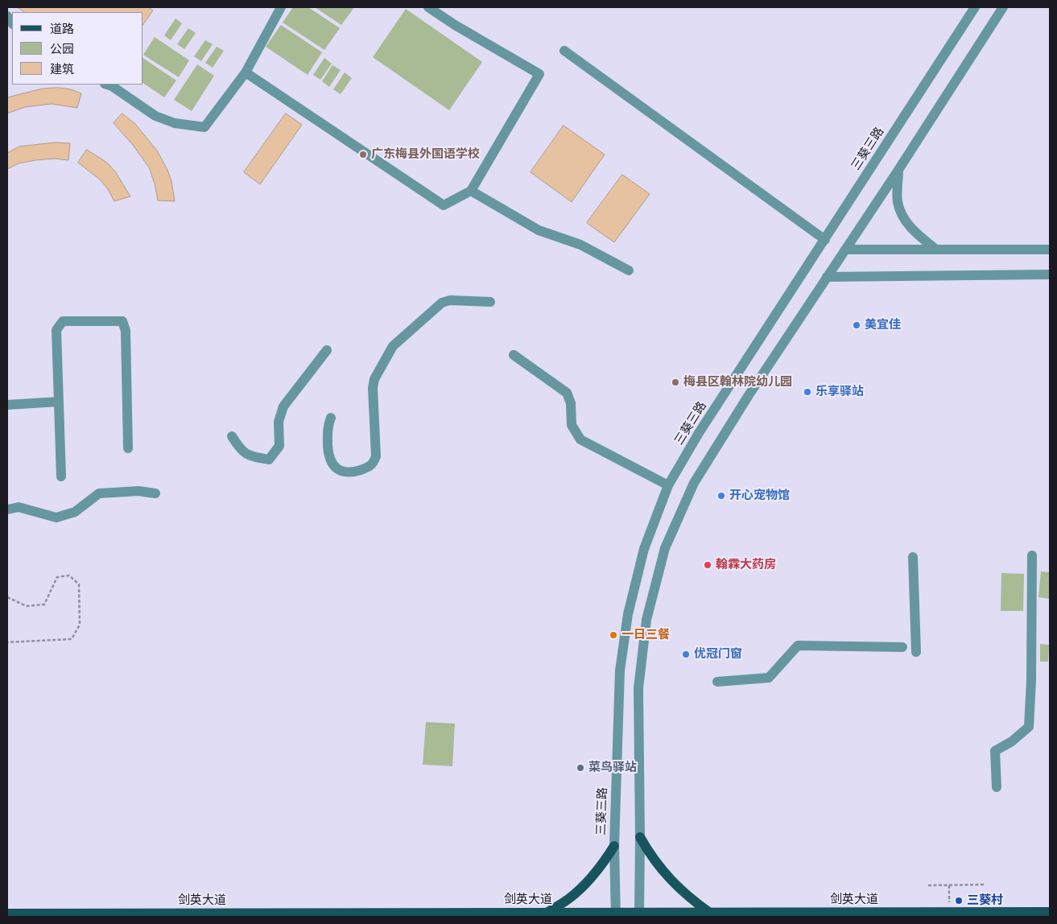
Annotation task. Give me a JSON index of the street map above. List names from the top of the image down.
{
  "streets": {
    "main road": ["剑英大道"],
    "street": ["三葵三路"]
  },
  "crossings": [
    ["三葵三路", "剑英大道"]
  ],
  "places": [
    "广东梅县外国语学校",
    "美宜佳",
    "梅县区翰林院幼儿园",
    "乐享驿站",
    "开心宠物馆",
    "翰霖大药房",
    "一日三餐",
    "优冠门窗",
    "菜鸟驿站",
    "三葵村"
  ],
  "legend": ["道路", "公园", "建筑"]
}
